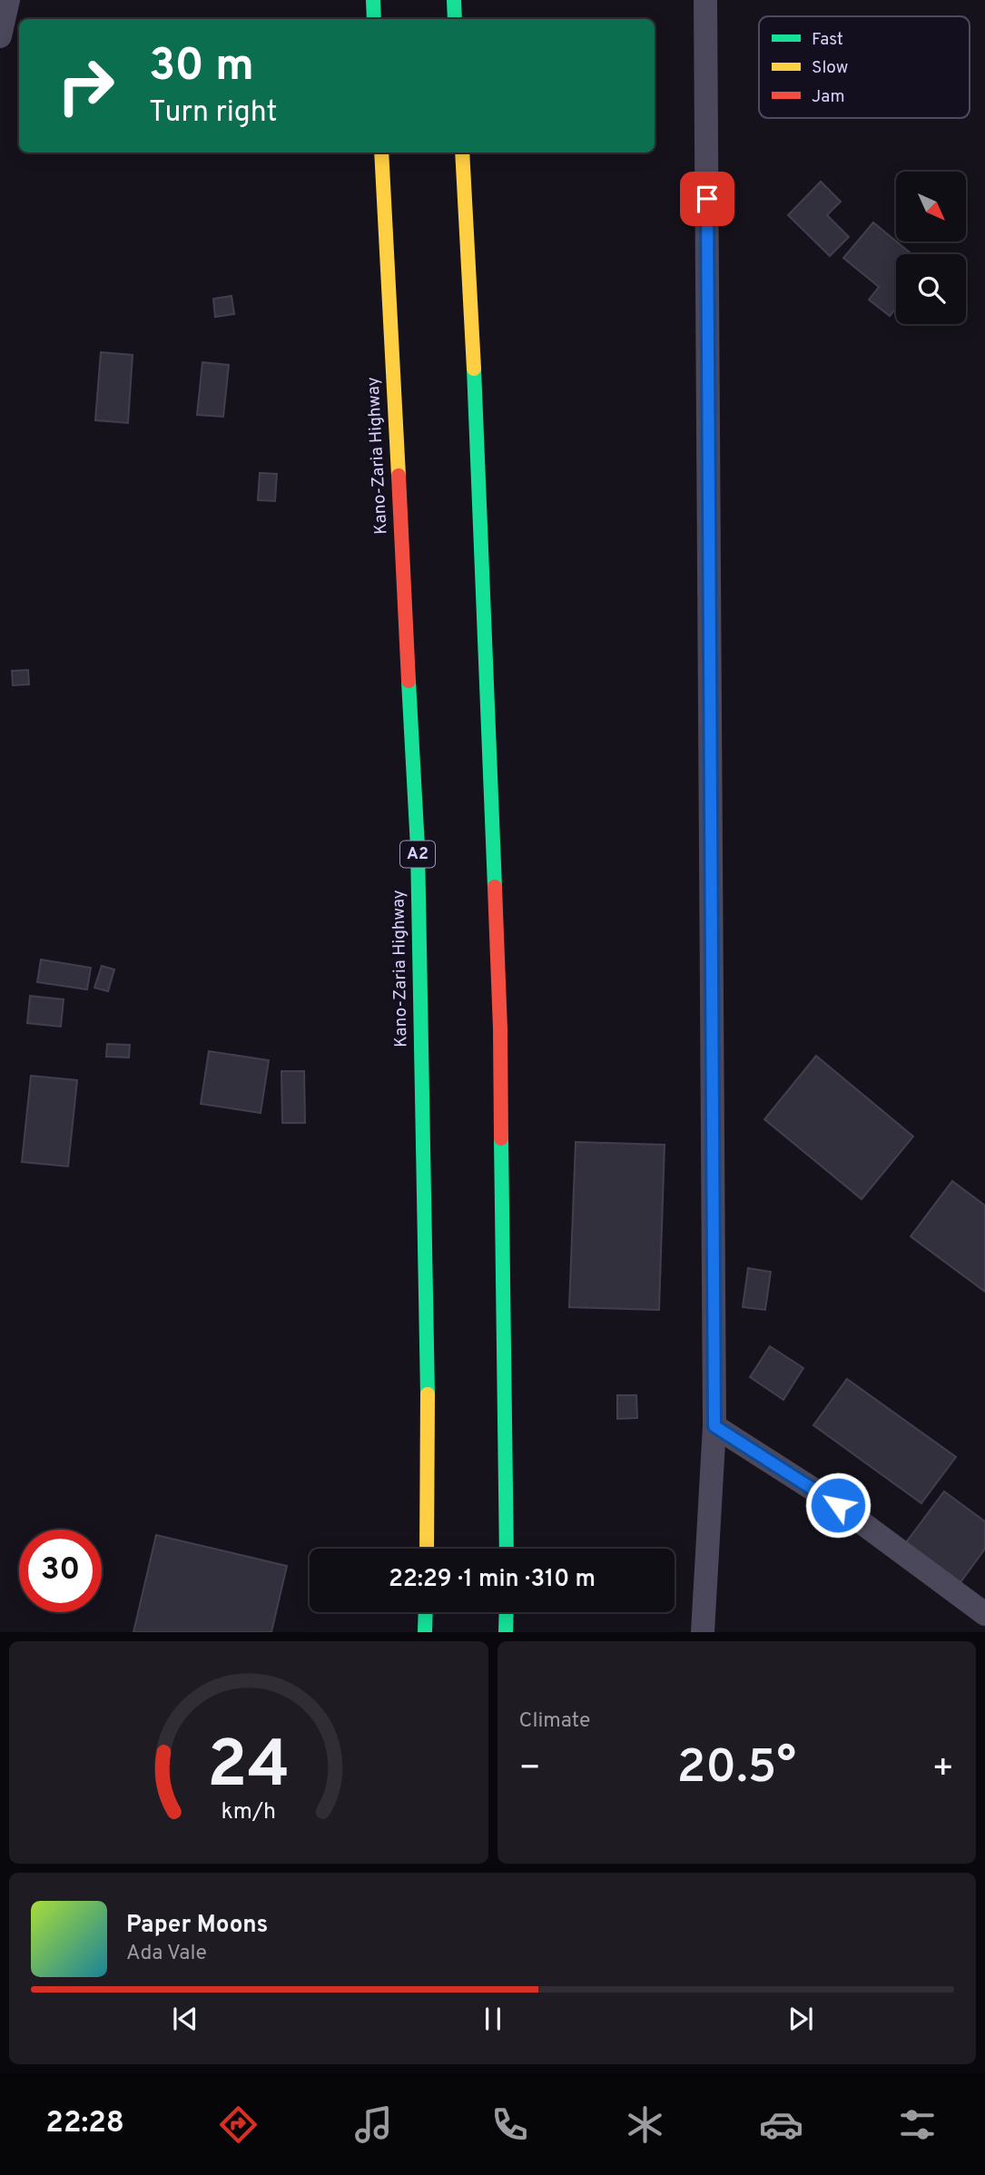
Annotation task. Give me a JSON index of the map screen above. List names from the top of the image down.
{
  "streets": {
    "highway": ["Kano-Zaria Highway", "A2"]
  },
  "legend": ["Fast", "Slow", "Jam"],
  "north": "bottom right",
  "page": {
    "turn": ["30 m", "Turn right"],
    "limit": "30",
    "trip": "22:29 · 1 min · 310 m",
    "tile": "Climate",
    "heat": ["−", "20.5°", "+"],
    "song": ["Paper Moons", "Ada Vale"],
    "tabs": "22:28",
    "gauge": ["24", "km/h"]
  }
}
